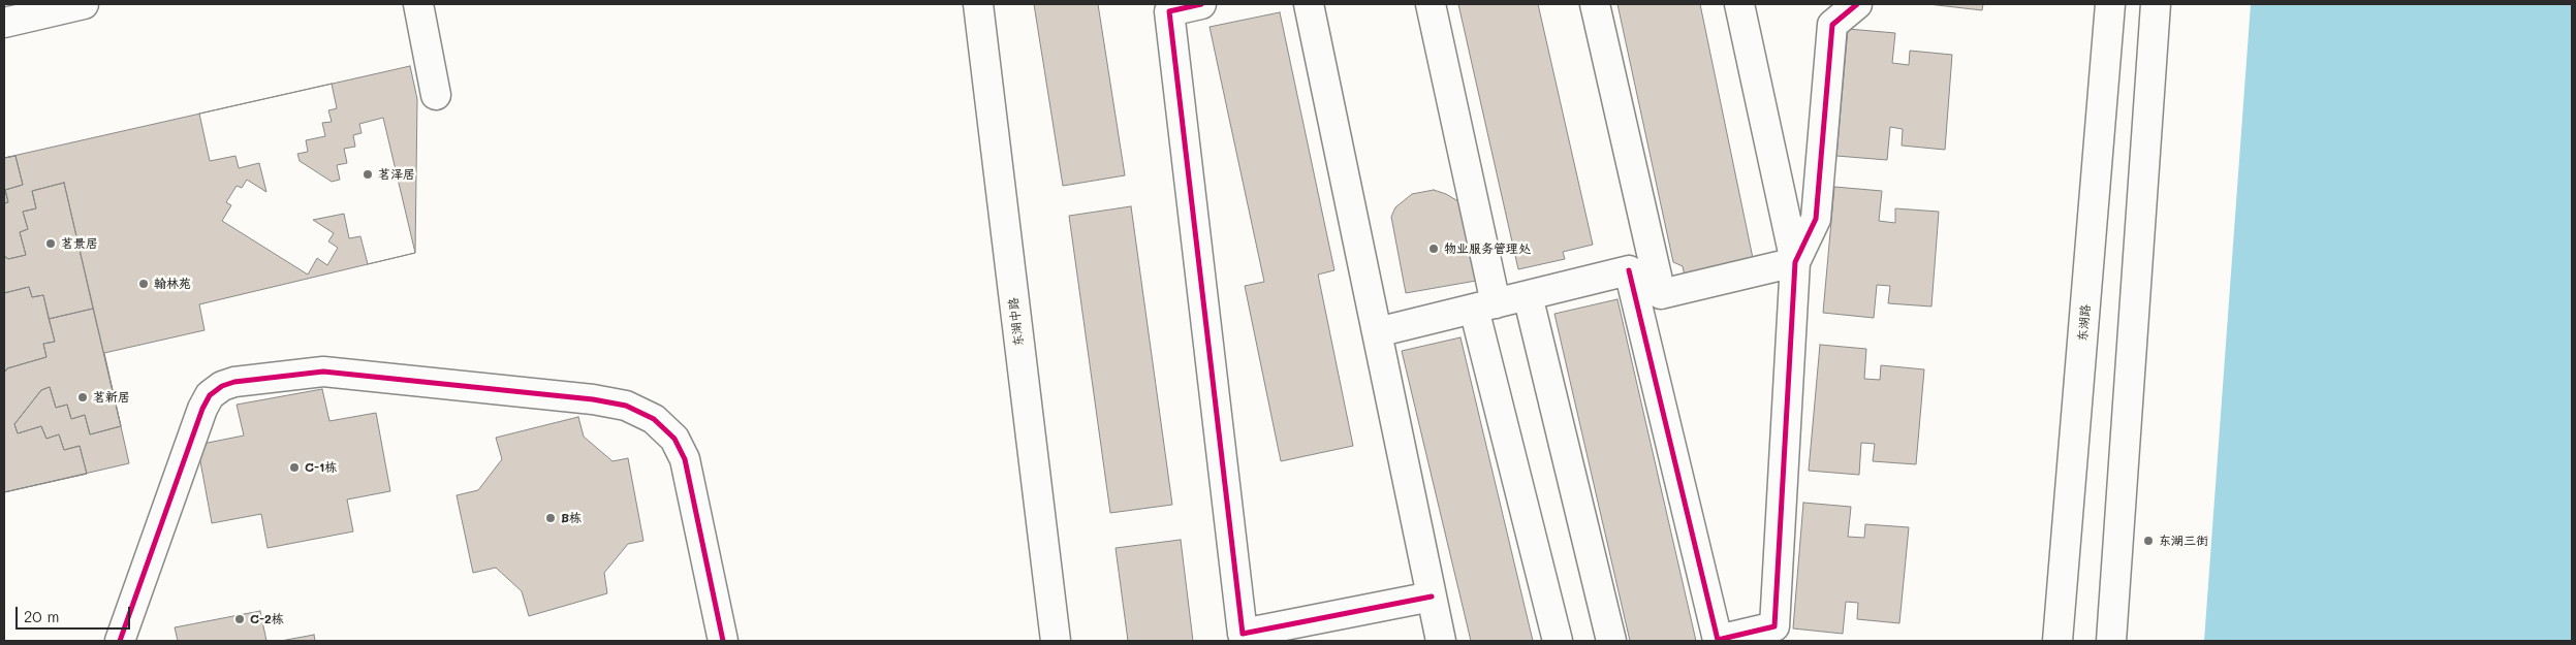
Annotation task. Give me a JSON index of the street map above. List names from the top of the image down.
{
  "streets": {
    "street": ["东湖中路", "东湖路"]
  },
  "places": [
    "茗泽居",
    "茗景居",
    "物业服务管理处",
    "翰林苑",
    "茗新居",
    "C-1栋",
    "B栋",
    "东湖三街",
    "C-2栋"
  ],
  "scale_bar": "20 m"
}
